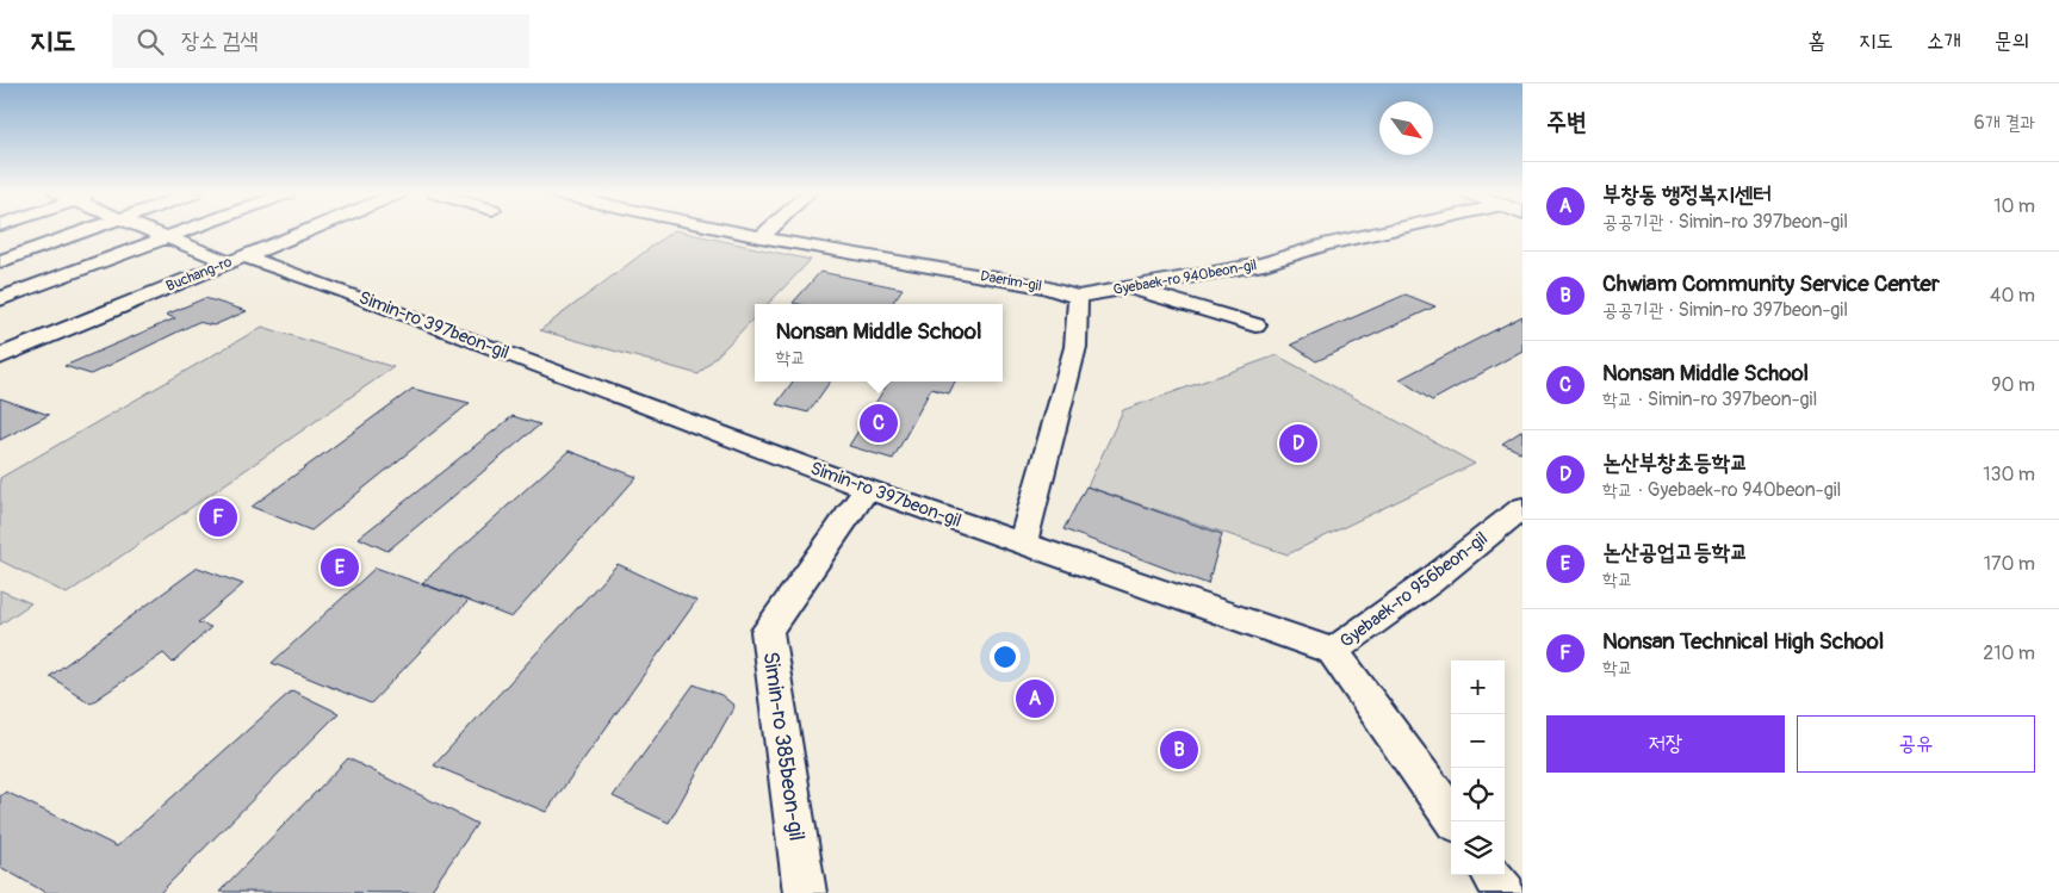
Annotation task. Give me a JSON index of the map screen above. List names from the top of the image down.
{
  "streets": {
    "street": [
      "Buchang-ro",
      "Gyebaek-ro 940beon-gil",
      "Daerim-gil",
      "Simin-ro 397beon-gil",
      "Gyebaek-ro 956beon-gil",
      "Simin-ro 385beon-gil"
    ]
  },
  "crossings": [
    ["Buchang-ro", "Simin-ro 397beon-gil"],
    ["Gyebaek-ro 940beon-gil", "Daerim-gil"],
    ["Simin-ro 397beon-gil", "Gyebaek-ro 956beon-gil"],
    ["Simin-ro 397beon-gil", "Simin-ro 385beon-gil"]
  ],
  "north": "bottom right",
  "page": {
    "header": "지도",
    "search": "장소 검색",
    "nav": [
      "홈",
      "지도",
      "소개",
      "문의"
    ],
    "heading": ["주변", "6개 결과"],
    "list": [
      {
        "mark": "A",
        "name": "부창동 행정복지센터",
        "note": "공공기관 · Simin-ro 397beon-gil",
        "value": "10 m"
      },
      {
        "mark": "B",
        "name": "Chwiam Community Service Center",
        "note": "공공기관 · Simin-ro 397beon-gil",
        "value": "40 m"
      },
      {
        "mark": "C",
        "name": "Nonsan Middle School",
        "note": "학교 · Simin-ro 397beon-gil",
        "value": "90 m"
      },
      {
        "mark": "D",
        "name": "논산부창초등학교",
        "note": "학교 · Gyebaek-ro 940beon-gil",
        "value": "130 m"
      },
      {
        "mark": "E",
        "name": "논산공업고등학교",
        "note": "학교",
        "value": "170 m"
      },
      {
        "mark": "F",
        "name": "Nonsan Technical High School",
        "note": "학교",
        "value": "210 m"
      }
    ],
    "popup": ["Nonsan Middle School", "학교"],
    "pins": [
      "C",
      "D",
      "F",
      "E",
      "A",
      "B"
    ],
    "map_buttons": ["+", "−"],
    "buttons": ["저장", "공유"]
  }
}
